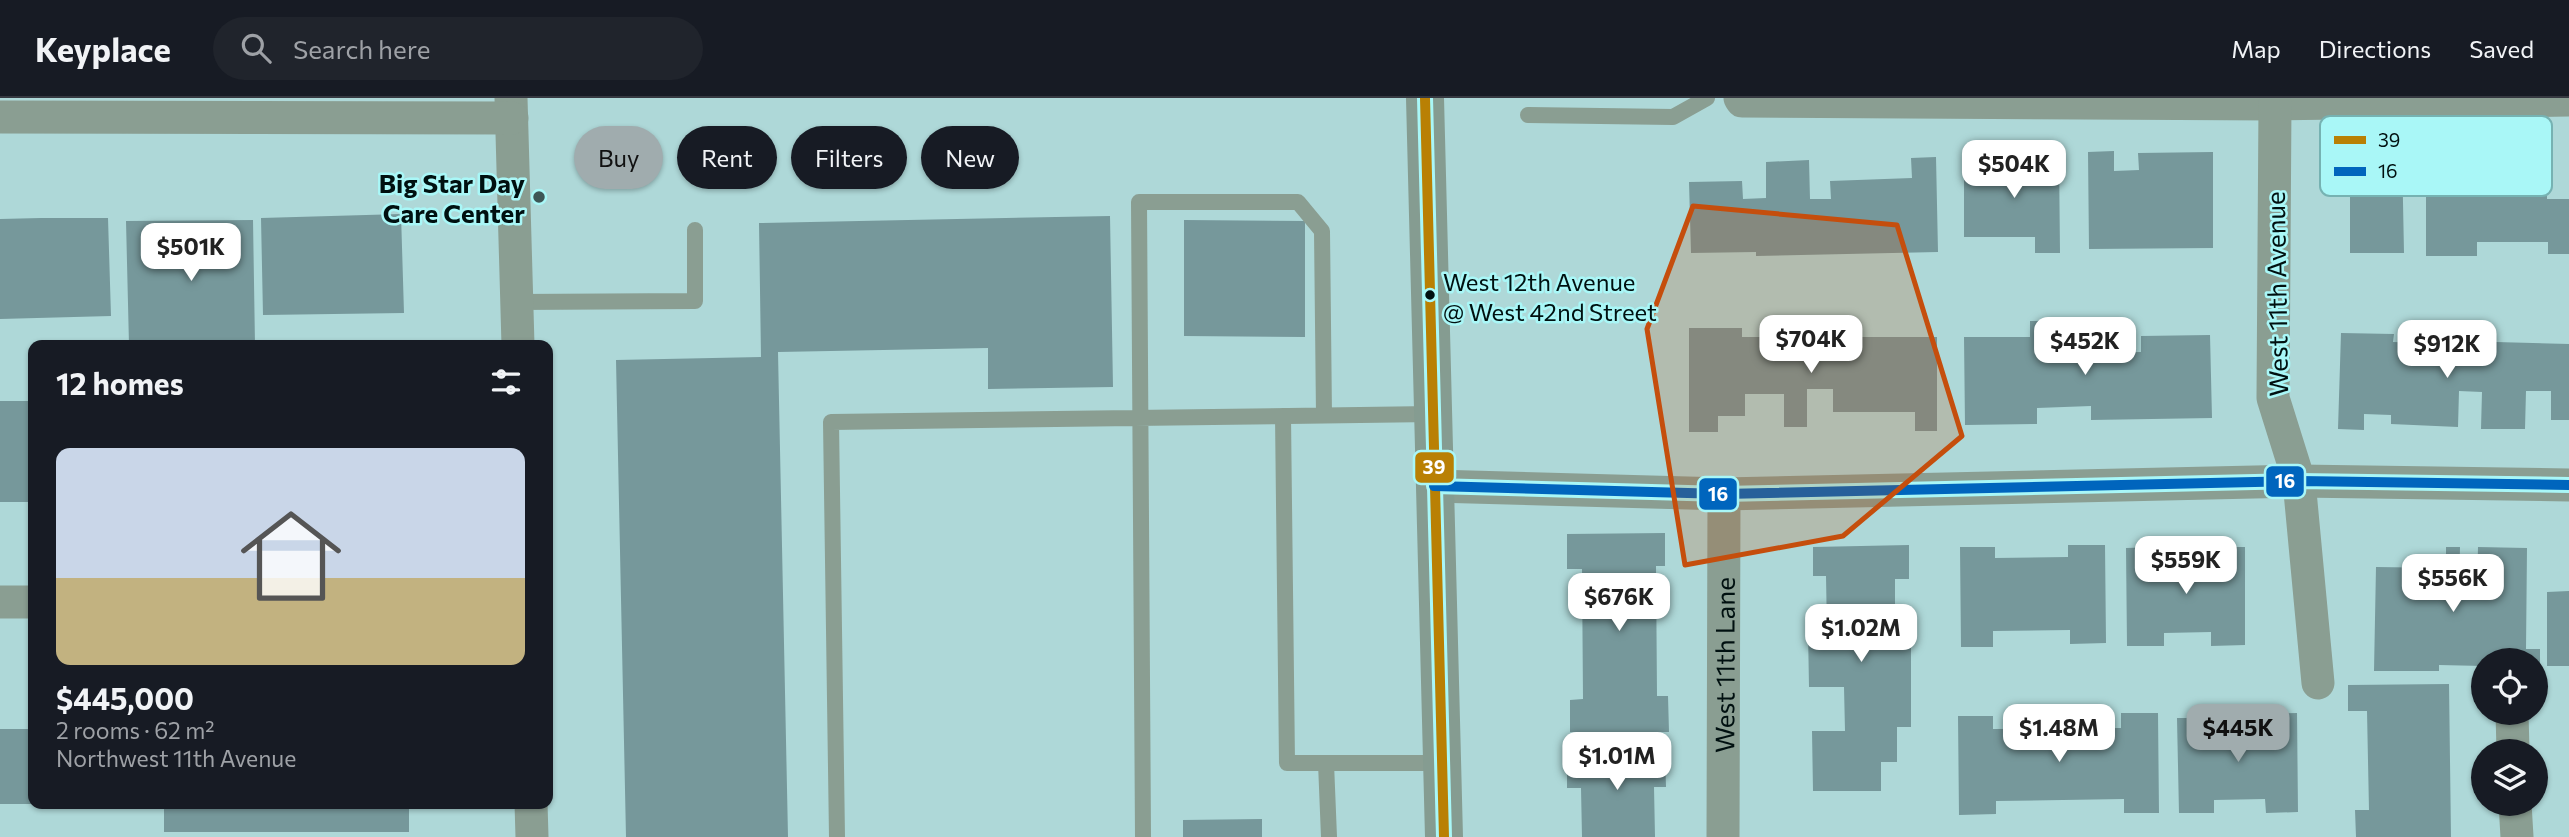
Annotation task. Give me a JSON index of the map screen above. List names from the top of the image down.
{
  "streets": {
    "street": ["West 11th Avenue", "West 11th Lane"]
  },
  "places": ["Big Star Day Care Center", "West 12th Avenue @ West 42nd Street"],
  "lines": ["transit line 39", "transit line 16"],
  "legend": ["39", "16"],
  "page": {
    "header": "Keyplace",
    "search": "Search here",
    "nav": ["Map", "Directions", "Saved"],
    "chip": [
      "Buy",
      "Rent",
      "Filters",
      "New"
    ],
    "price": [
      "$504K",
      "$501K",
      "$704K",
      "$452K",
      "$912K",
      "$559K",
      "$556K",
      "$676K",
      "$1.02M",
      "$1.48M",
      "$445K",
      "$1.01M"
    ],
    "heading": "12 homes",
    "list": [
      {
        "name": "$445,000",
        "note": "2 rooms · 62 m² · Northwest 11th Avenue"
      }
    ]
  }
}
